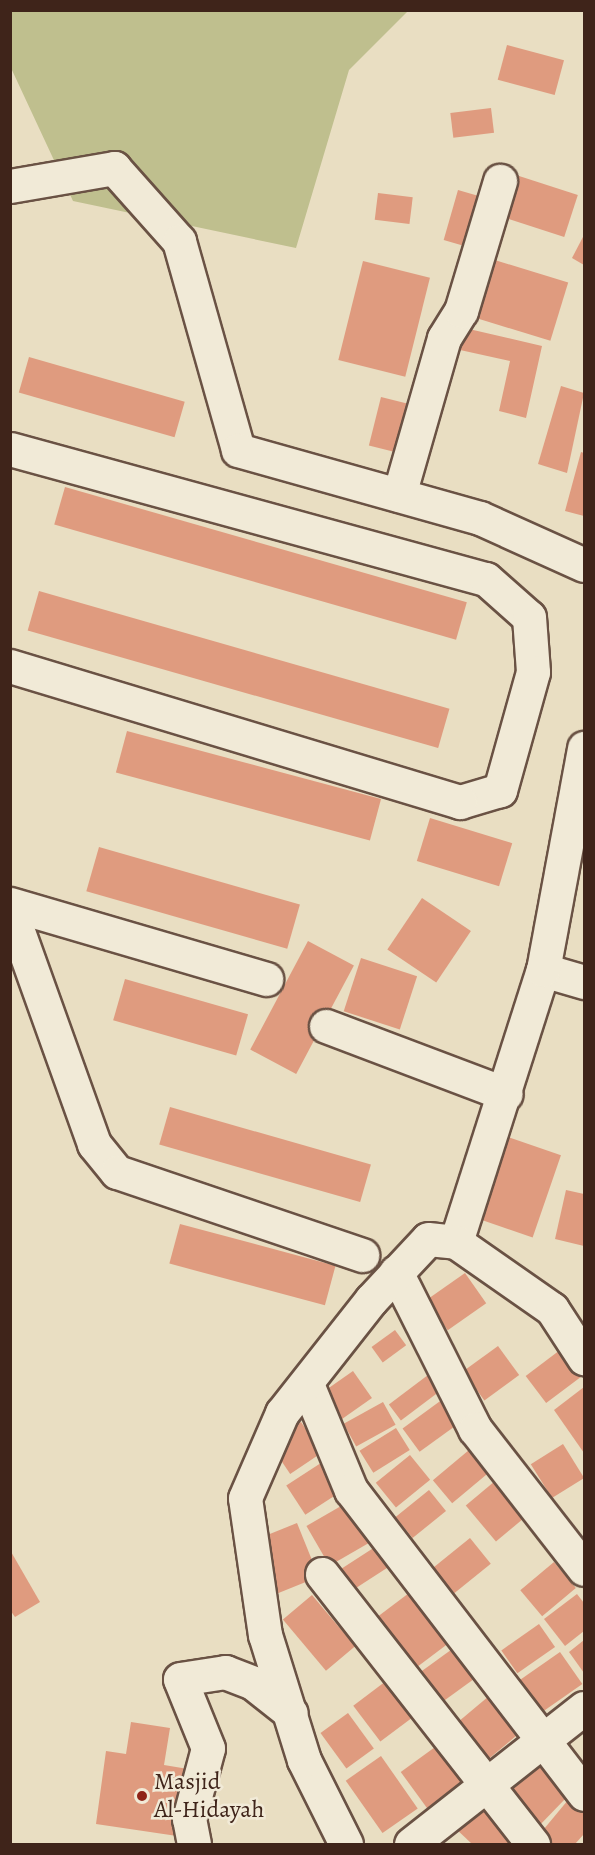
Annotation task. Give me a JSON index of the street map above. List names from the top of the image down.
{
  "places": ["Masjid Al-Hidayah"]
}
